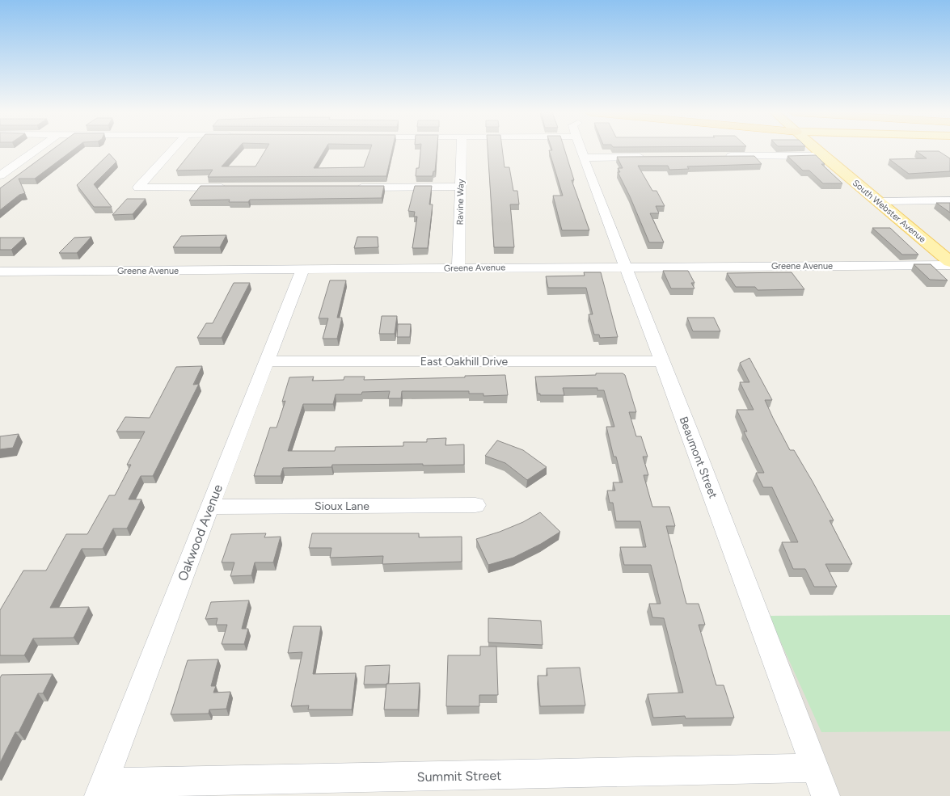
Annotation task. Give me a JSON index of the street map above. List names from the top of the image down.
{
  "streets": {
    "main road": ["South Webster Avenue"],
    "street": [
      "Ravine Way",
      "Greene Avenue",
      "East Oakhill Drive",
      "Beaumont Street",
      "Sioux Lane",
      "Oakwood Avenue",
      "Summit Street"
    ]
  },
  "crossings": [
    ["Ravine Way", "Greene Avenue"],
    ["Greene Avenue", "Beaumont Street"],
    ["Greene Avenue", "Oakwood Avenue"],
    ["East Oakhill Drive", "Beaumont Street"],
    ["East Oakhill Drive", "Oakwood Avenue"],
    ["Beaumont Street", "Summit Street"],
    ["Sioux Lane", "Oakwood Avenue"],
    ["Oakwood Avenue", "Summit Street"]
  ]
}
